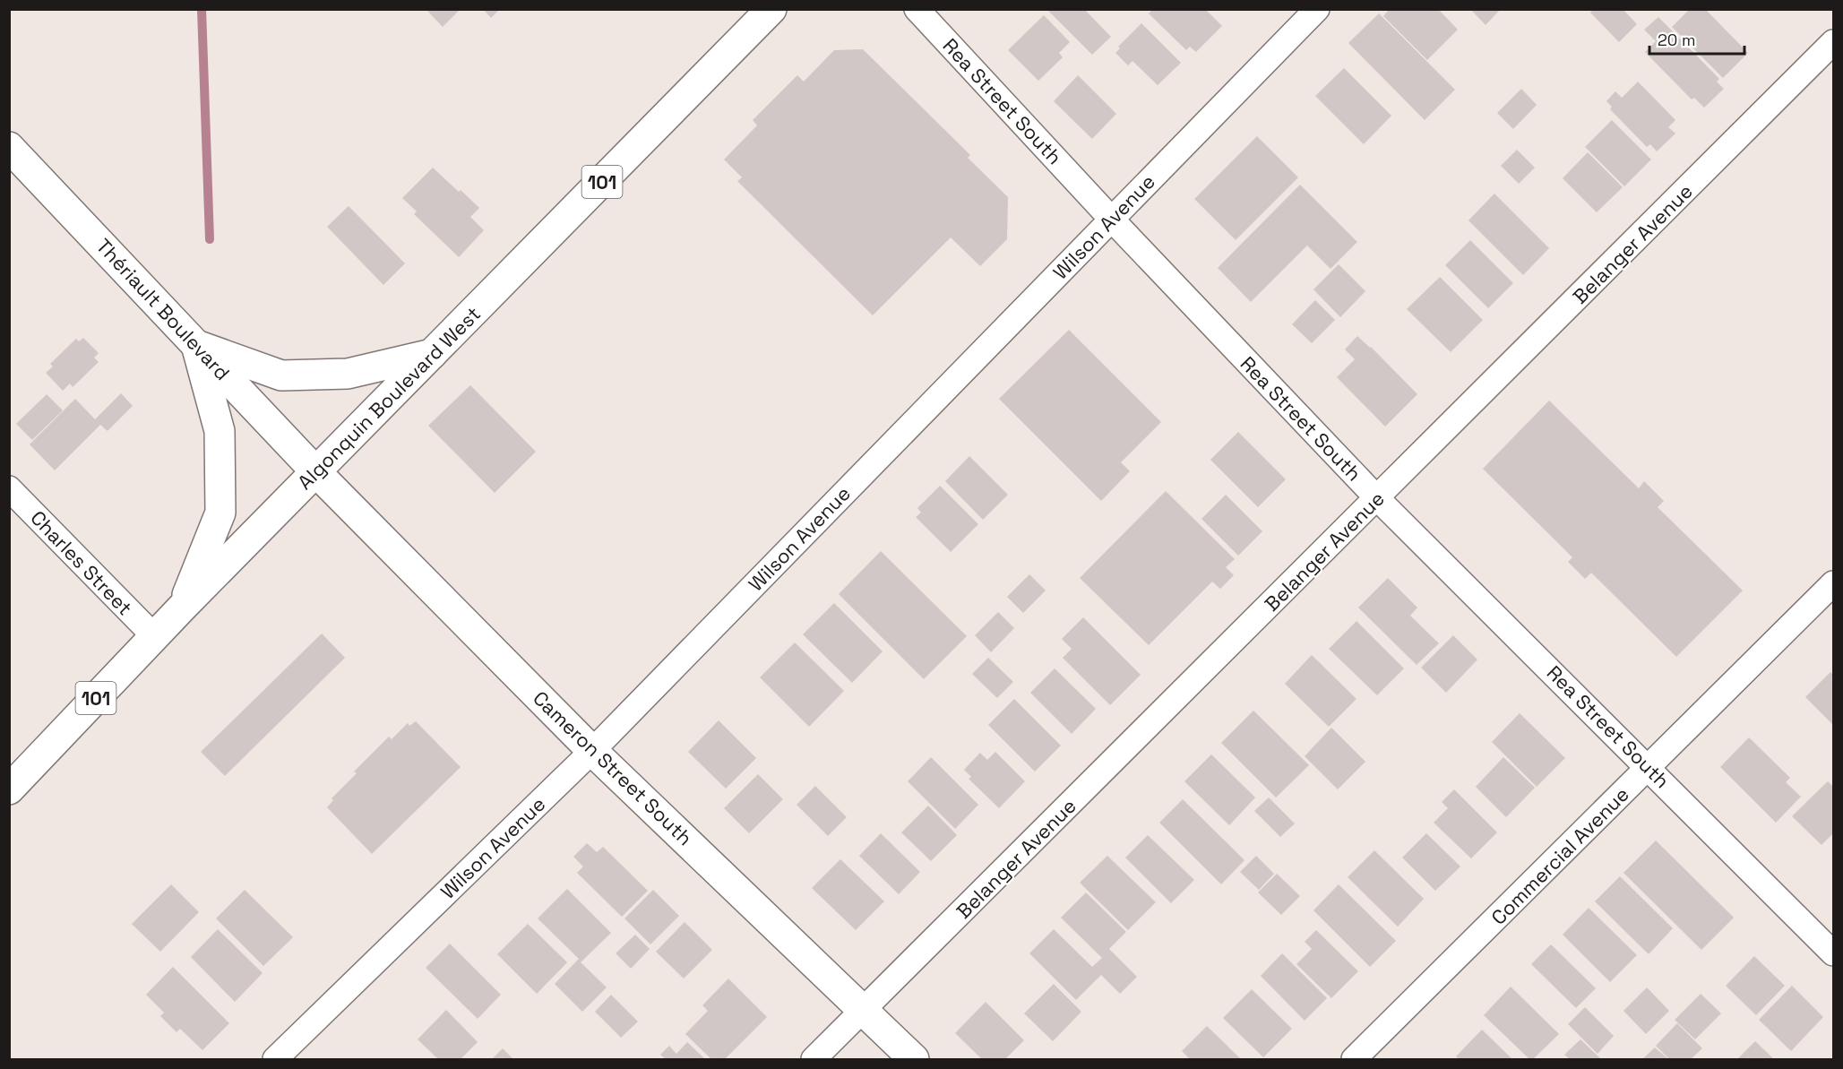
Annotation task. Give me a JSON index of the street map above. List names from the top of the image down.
{
  "streets": {
    "main road": [
      "101",
      "Thériault Boulevard",
      "Algonquin Boulevard West",
      "Cameron Street South"
    ],
    "street": [
      "Rea Street South",
      "Wilson Avenue",
      "Belanger Avenue",
      "Charles Street",
      "Commercial Avenue"
    ]
  },
  "crossings": [
    ["Rea Street South", "Wilson Avenue"],
    ["Rea Street South", "Belanger Avenue"],
    ["Rea Street South", "Commercial Avenue"],
    ["Wilson Avenue", "Cameron Street South"],
    ["Belanger Avenue", "Cameron Street South"],
    ["Thériault Boulevard", "Algonquin Boulevard West"],
    ["Thériault Boulevard", "Cameron Street South"],
    ["Algonquin Boulevard West", "Charles Street"],
    ["Algonquin Boulevard West", "Cameron Street South"]
  ],
  "scale_bar": "20 m"
}
